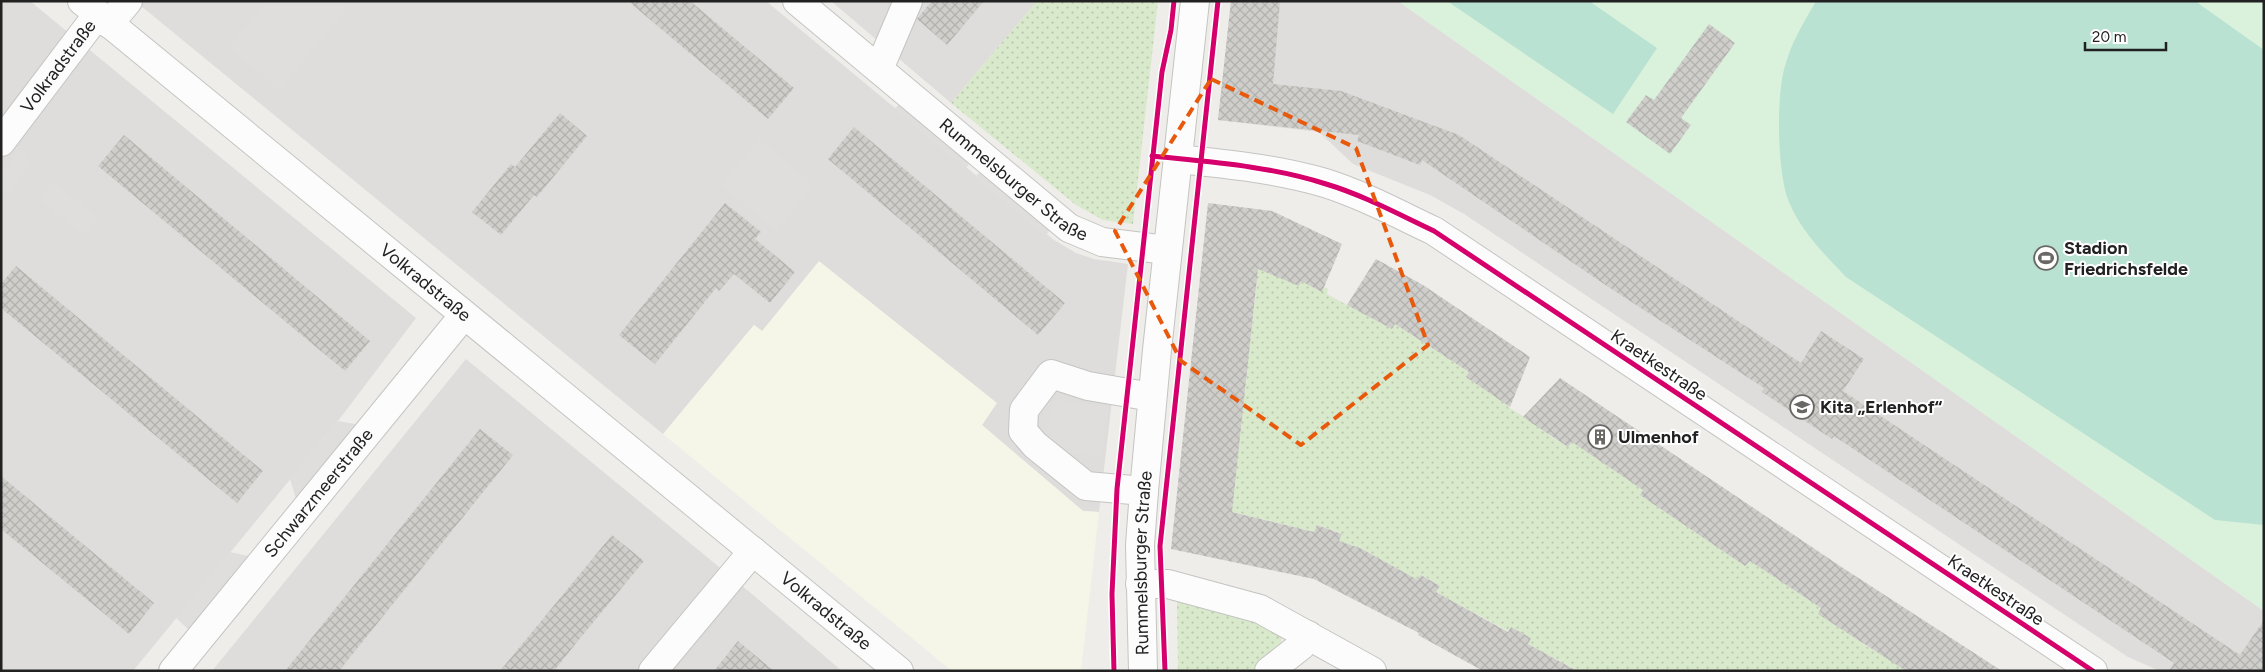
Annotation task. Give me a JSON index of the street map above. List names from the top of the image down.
{
  "streets": {
    "street": [
      "Volkradstraße",
      "Rummelsburger Straße",
      "Kraetkestraße",
      "Schwarzmeerstraße"
    ]
  },
  "crossings": [
    ["Volkradstraße", "Schwarzmeerstraße"],
    ["Rummelsburger Straße", "Kraetkestraße"]
  ],
  "places": {
    "sports": ["Stadion Friedrichsfelde"],
    "school or university": ["Kita „Erlenhof“"],
    "building": ["Ulmenhof"]
  },
  "scale_bar": "20 m"
}
